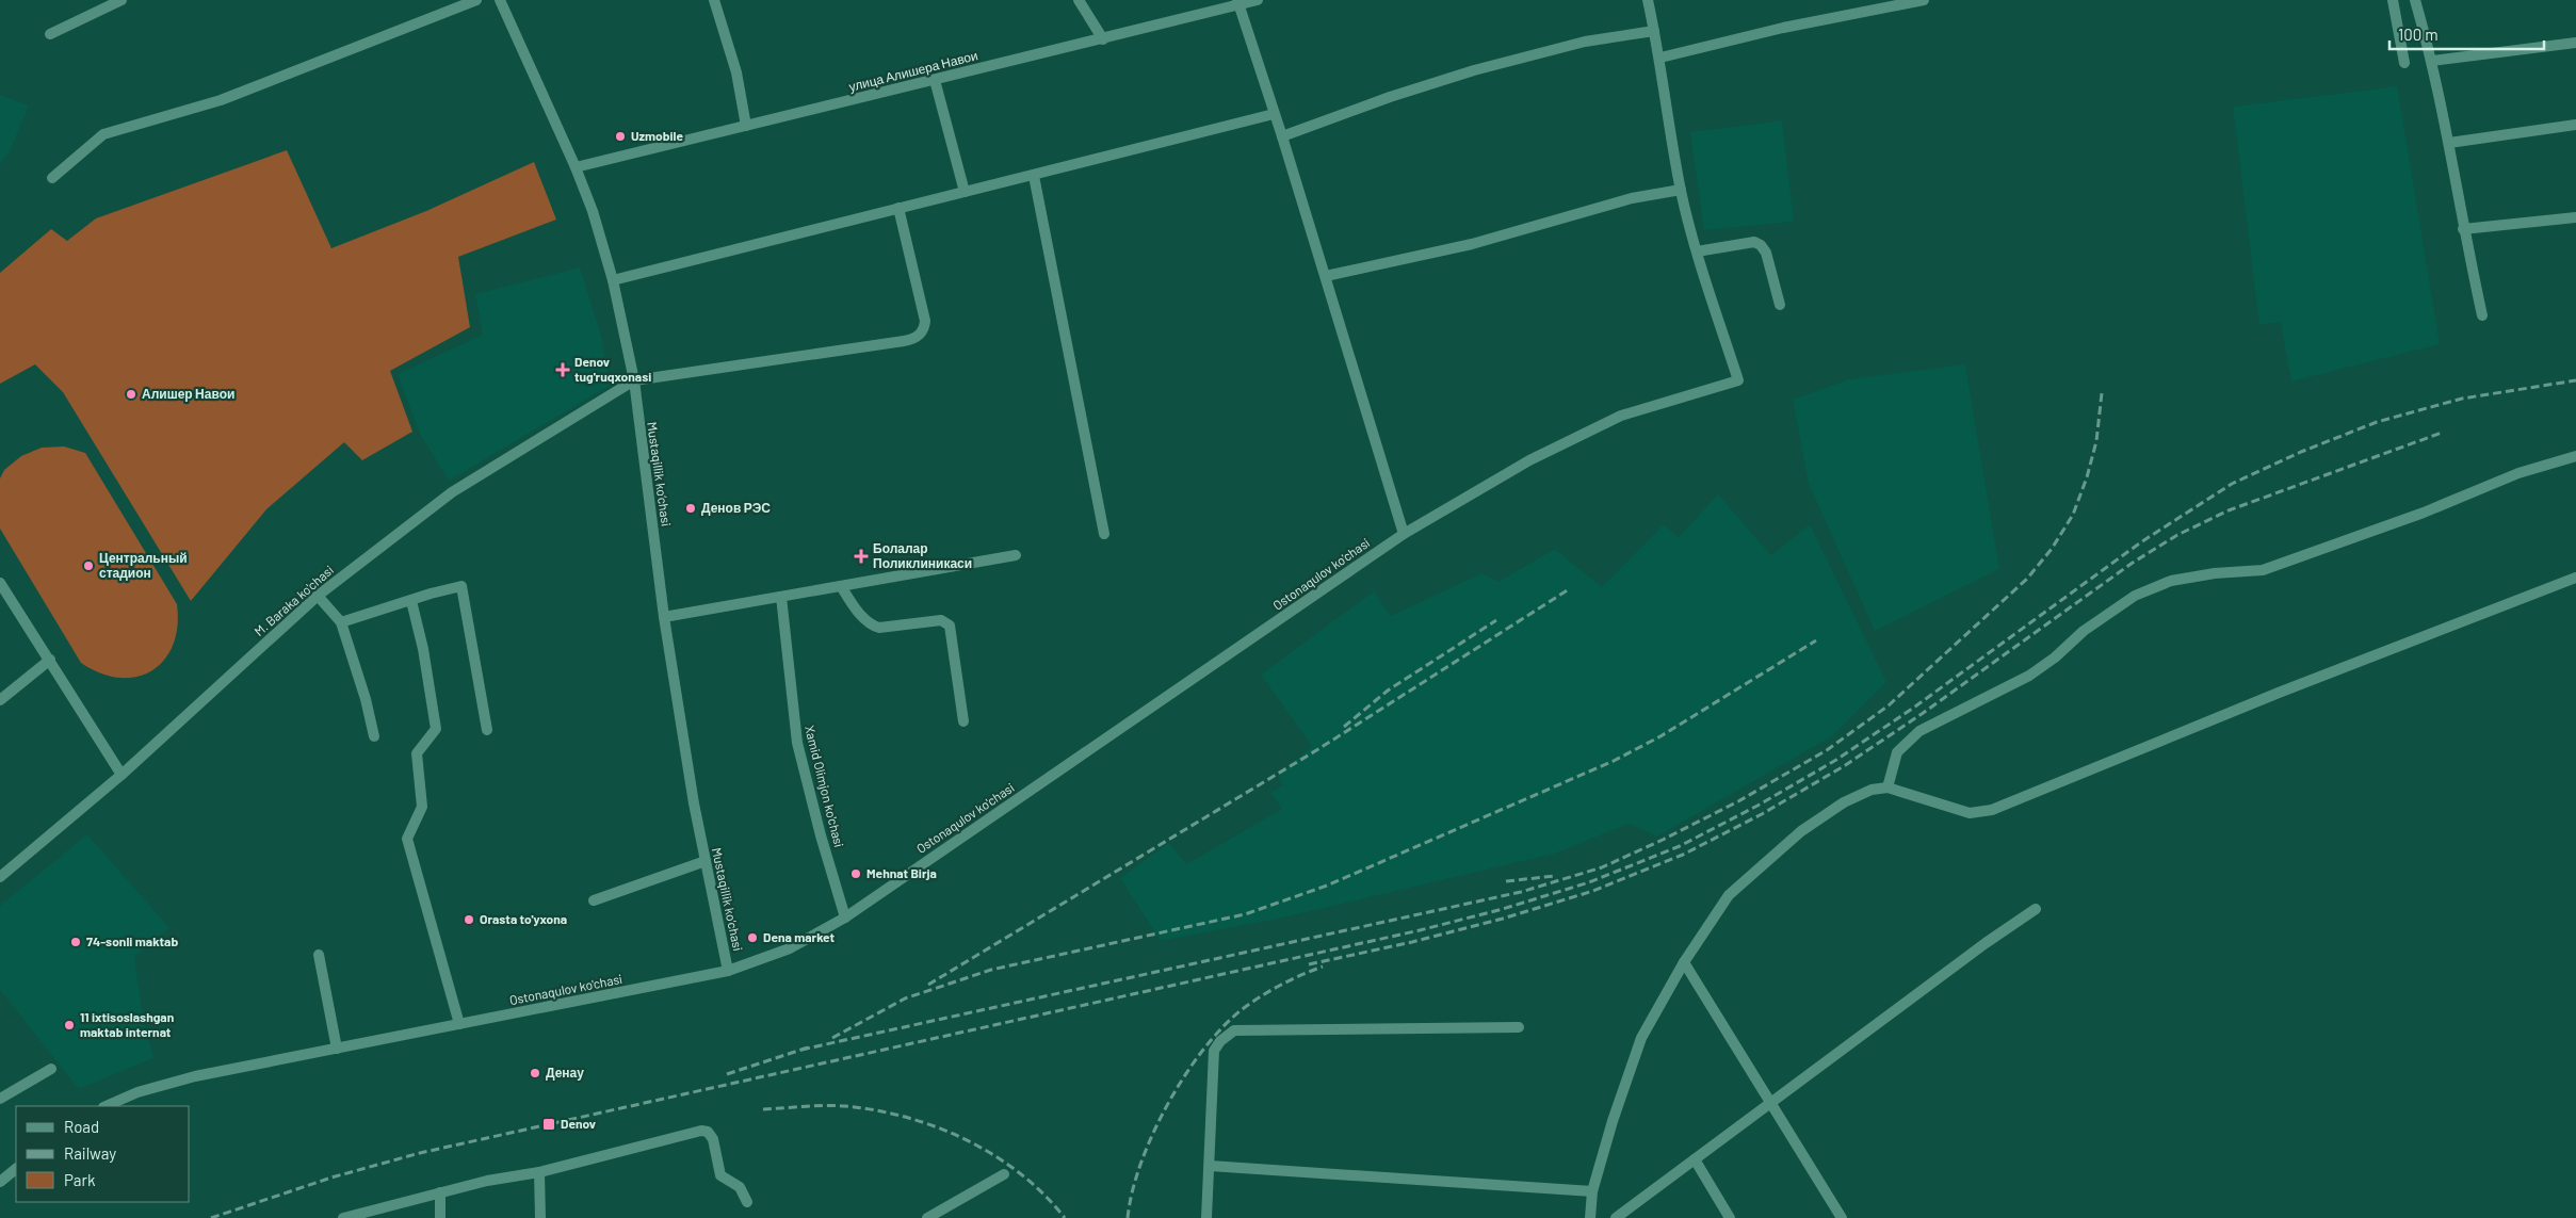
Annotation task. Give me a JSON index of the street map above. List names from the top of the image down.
{
  "streets": {
    "street": [
      "улица Алишера Навои",
      "Mustaqillik ko‘chasi",
      "Ostonaqulov ko'chasi",
      "M. Baraka ko'chasi",
      "Xamid Olimjon ko'chasi"
    ]
  },
  "crossings": [
    ["улица Алишера Навои", "Mustaqillik ko‘chasi"],
    ["Mustaqillik ko‘chasi", "Ostonaqulov ko'chasi"],
    ["Mustaqillik ko‘chasi", "M. Baraka ko'chasi"],
    ["Ostonaqulov ko'chasi", "Xamid Olimjon ko'chasi"]
  ],
  "places": {
    "other": [
      "Uzmobile",
      "Алишер Навои",
      "Денов РЭС",
      "Центральный стадион",
      "Mehnat Birja",
      "Orasta to'yxona",
      "Dena market",
      "74-sonli maktab",
      "11 ixtisoslashgan maktab internat",
      "Денау"
    ],
    "health": ["Denov tug'ruqxonasi", "Болалар Поликлиникаси"],
    "transit": ["Denov"]
  },
  "legend": ["Road", "Railway", "Park"],
  "scale_bar": "100 m"
}
